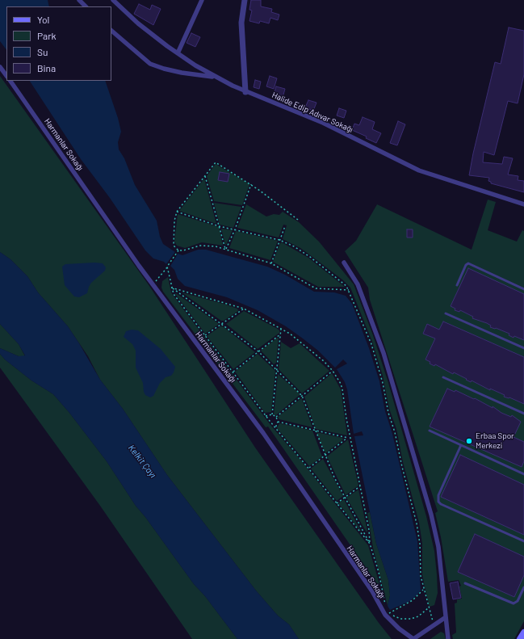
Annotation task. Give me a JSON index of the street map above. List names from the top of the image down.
{
  "streets": {
    "street": ["Halide Edip Adıvar Sokağı", "Harmanlar Sokağı"]
  },
  "water": ["Kelkit Çayı"],
  "places": ["Erbaa Spor Merkezi"],
  "legend": [
    "Yol",
    "Park",
    "Su",
    "Bina"
  ]
}
